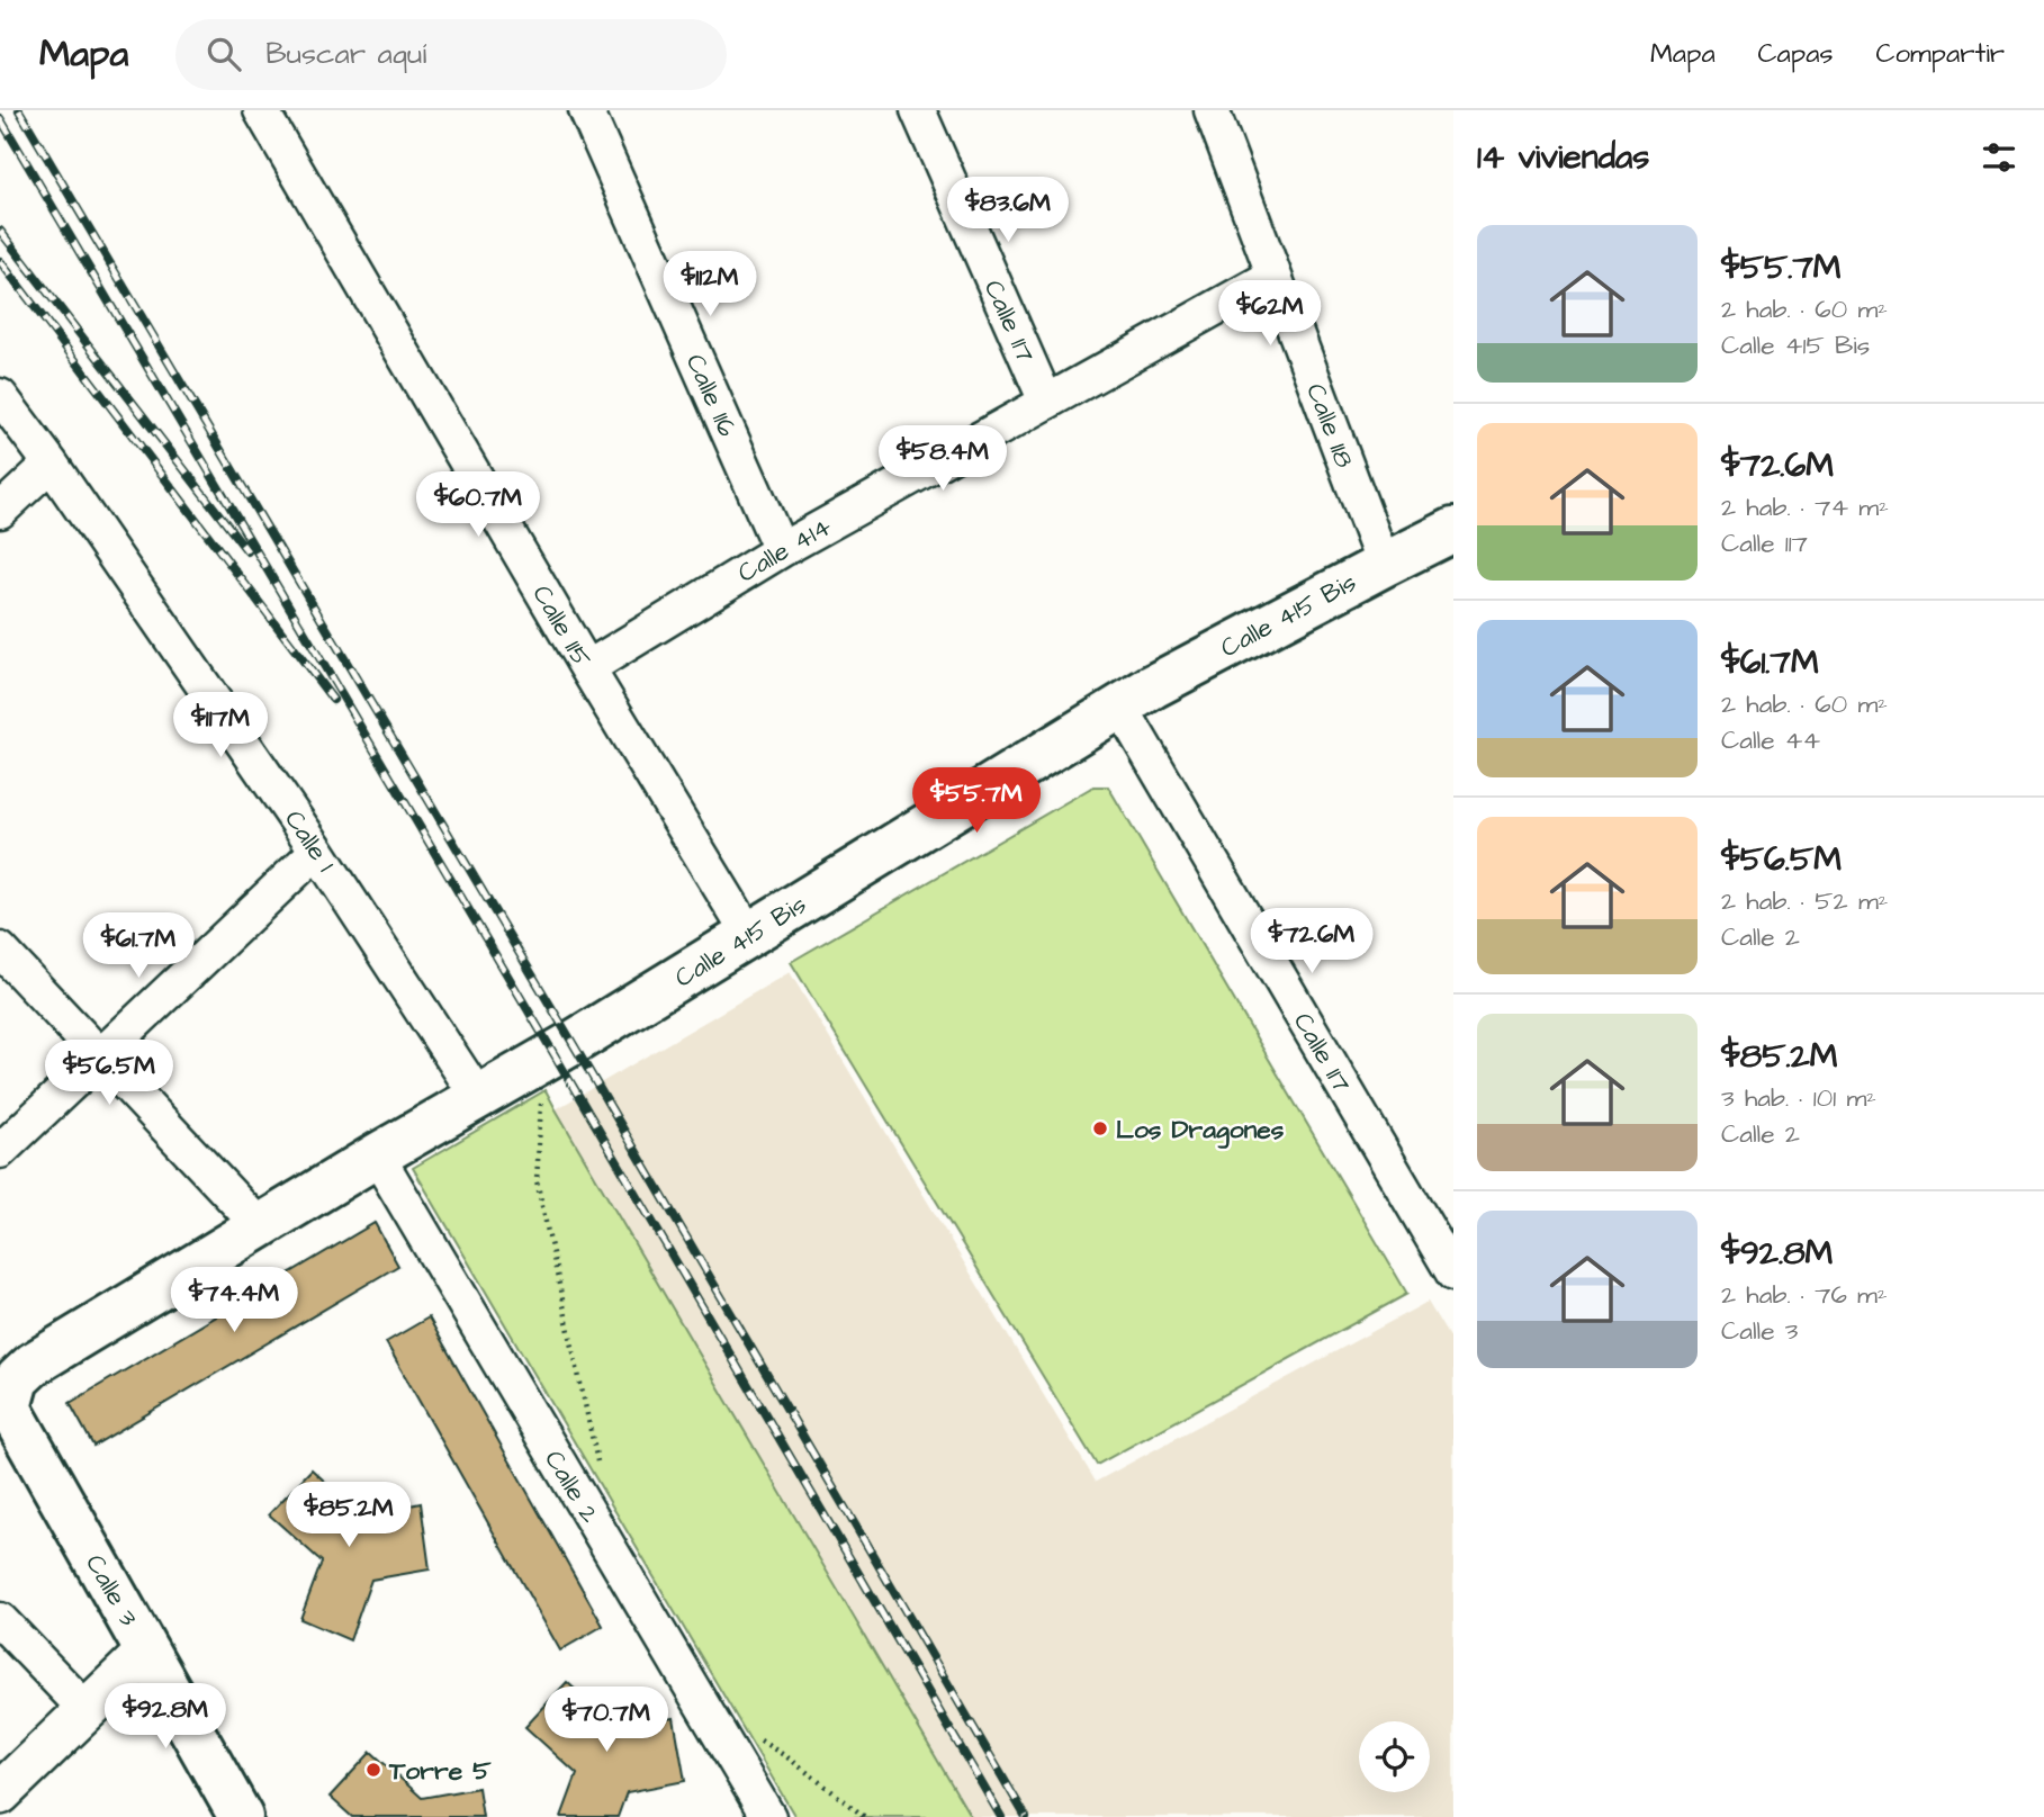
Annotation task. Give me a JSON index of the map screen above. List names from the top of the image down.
{
  "streets": {
    "main road": ["Calle 415 Bis", "Calle 3"],
    "street": [
      "Calle 117",
      "Calle 116",
      "Calle 118",
      "Calle 414",
      "Calle 115",
      "Calle 1",
      "Calle 2"
    ]
  },
  "crossings": [
    ["Calle 117", "Calle 414"],
    ["Calle 117", "Calle 415 Bis"],
    ["Calle 116", "Calle 414"],
    ["Calle 118", "Calle 414"],
    ["Calle 118", "Calle 415 Bis"],
    ["Calle 414", "Calle 115"],
    ["Calle 415 Bis", "Calle 115"],
    ["Calle 415 Bis", "Calle 1"],
    ["Calle 415 Bis", "Calle 2"],
    ["Calle 415 Bis", "Calle 3"]
  ],
  "places": ["Los Dragones", "Torre 5"],
  "page": {
    "header": "Mapa",
    "search": "Buscar aquí",
    "nav": ["Mapa", "Capas", "Compartir"],
    "heading": "14 viviendas",
    "price": [
      "$83.6M",
      "$112M",
      "$62M",
      "$58.4M",
      "$60.7M",
      "$117M",
      "$55.7M",
      "$72.6M",
      "$61.7M",
      "$56.5M",
      "$74.4M",
      "$85.2M",
      "$92.8M",
      "$70.7M"
    ],
    "list": [
      {
        "name": "$55.7M",
        "note": "2 hab. · 60 m² · Calle 415 Bis"
      },
      {
        "name": "$72.6M",
        "note": "2 hab. · 74 m² · Calle 117"
      },
      {
        "name": "$61.7M",
        "note": "2 hab. · 60 m² · Calle 44"
      },
      {
        "name": "$56.5M",
        "note": "2 hab. · 52 m² · Calle 2"
      },
      {
        "name": "$85.2M",
        "note": "3 hab. · 101 m² · Calle 2"
      },
      {
        "name": "$92.8M",
        "note": "2 hab. · 76 m² · Calle 3"
      }
    ]
  }
}
